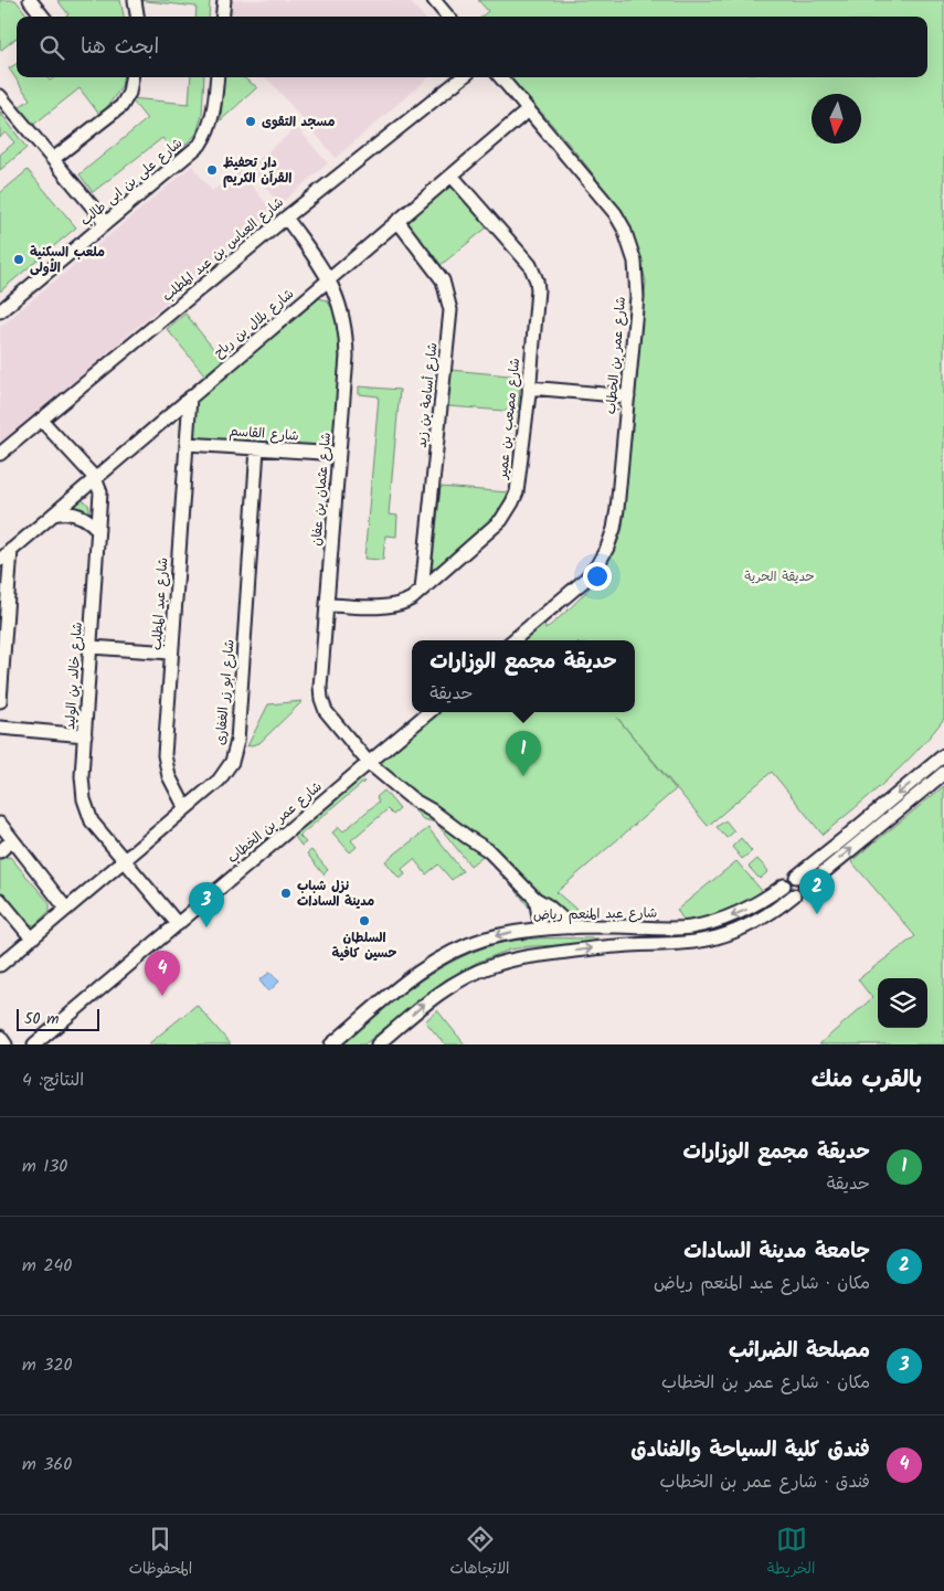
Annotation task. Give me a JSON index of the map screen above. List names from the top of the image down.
{
  "streets": {
    "street": [
      "شارع على بن ابى طالب",
      "شارع العباس بن عبد المطلب",
      "شارع بلال بن رباح",
      "شارع عمر بن الخطاب",
      "شارع أسامة بن زيد",
      "شارع مصعب بن عمير",
      "شارع القاسم",
      "شارع عثمان بن عفان",
      "شارع عبد المطلب",
      "شارع خالد بن الوليد",
      "شارع ابو زر الغفارى",
      "شارع عبد المنعم رياض"
    ]
  },
  "crossings": [
    ["شارع العباس بن عبد المطلب", "شارع عثمان بن عفان"],
    ["شارع بلال بن رباح", "شارع عمر بن الخطاب"],
    ["شارع بلال بن رباح", "شارع أسامة بن زيد"],
    ["شارع بلال بن رباح", "شارع مصعب بن عمير"],
    ["شارع بلال بن رباح", "شارع عثمان بن عفان"],
    ["شارع بلال بن رباح", "شارع عبد المطلب"],
    ["شارع بلال بن رباح", "شارع خالد بن الوليد"],
    ["شارع عمر بن الخطاب", "شارع عثمان بن عفان"],
    ["شارع عمر بن الخطاب", "شارع خالد بن الوليد"],
    ["شارع أسامة بن زيد", "شارع مصعب بن عمير"],
    ["شارع مصعب بن عمير", "شارع عثمان بن عفان"],
    ["شارع القاسم", "شارع عثمان بن عفان"],
    ["شارع القاسم", "شارع عبد المطلب"],
    ["شارع القاسم", "شارع ابو زر الغفارى"],
    ["شارع عثمان بن عفان", "شارع عبد المنعم رياض"],
    ["شارع عبد المطلب", "شارع ابو زر الغفارى"],
    ["شارع خالد بن الوليد", "شارع ابو زر الغفارى"]
  ],
  "parks": ["حديقة الحرية"],
  "places": [
    "مسجد التقوى",
    "دار تحفيظ القرآن الكريم",
    "ملعب السكنية الأولى",
    "نزل شباب مدينة السادات",
    "السلطان حسين كافية"
  ],
  "scale_bar": "50 m",
  "north": "bottom",
  "page": {
    "search": "ابحث هنا",
    "popup": ["حديقة مجمع الوزارات", "حديقة"],
    "pins": [
      "1",
      "2",
      "3",
      "4"
    ],
    "scale": "50 m",
    "heading": ["بالقرب منك", "النتائج: 4"],
    "list": [
      {
        "mark": "1",
        "name": "حديقة مجمع الوزارات",
        "note": "حديقة",
        "value": "130 m"
      },
      {
        "mark": "2",
        "name": "جامعة مدينة السادات",
        "note": "مكان · شارع عبد المنعم رياض",
        "value": "240 m"
      },
      {
        "mark": "3",
        "name": "مصلحة الضرائب",
        "note": "مكان · شارع عمر بن الخطاب",
        "value": "320 m"
      },
      {
        "mark": "4",
        "name": "فندق كلية السياحة والفنادق",
        "note": "فندق · شارع عمر بن الخطاب",
        "value": "360 m"
      }
    ],
    "nav": ["الخريطة", "الاتجاهات", "المحفوظات"]
  }
}
